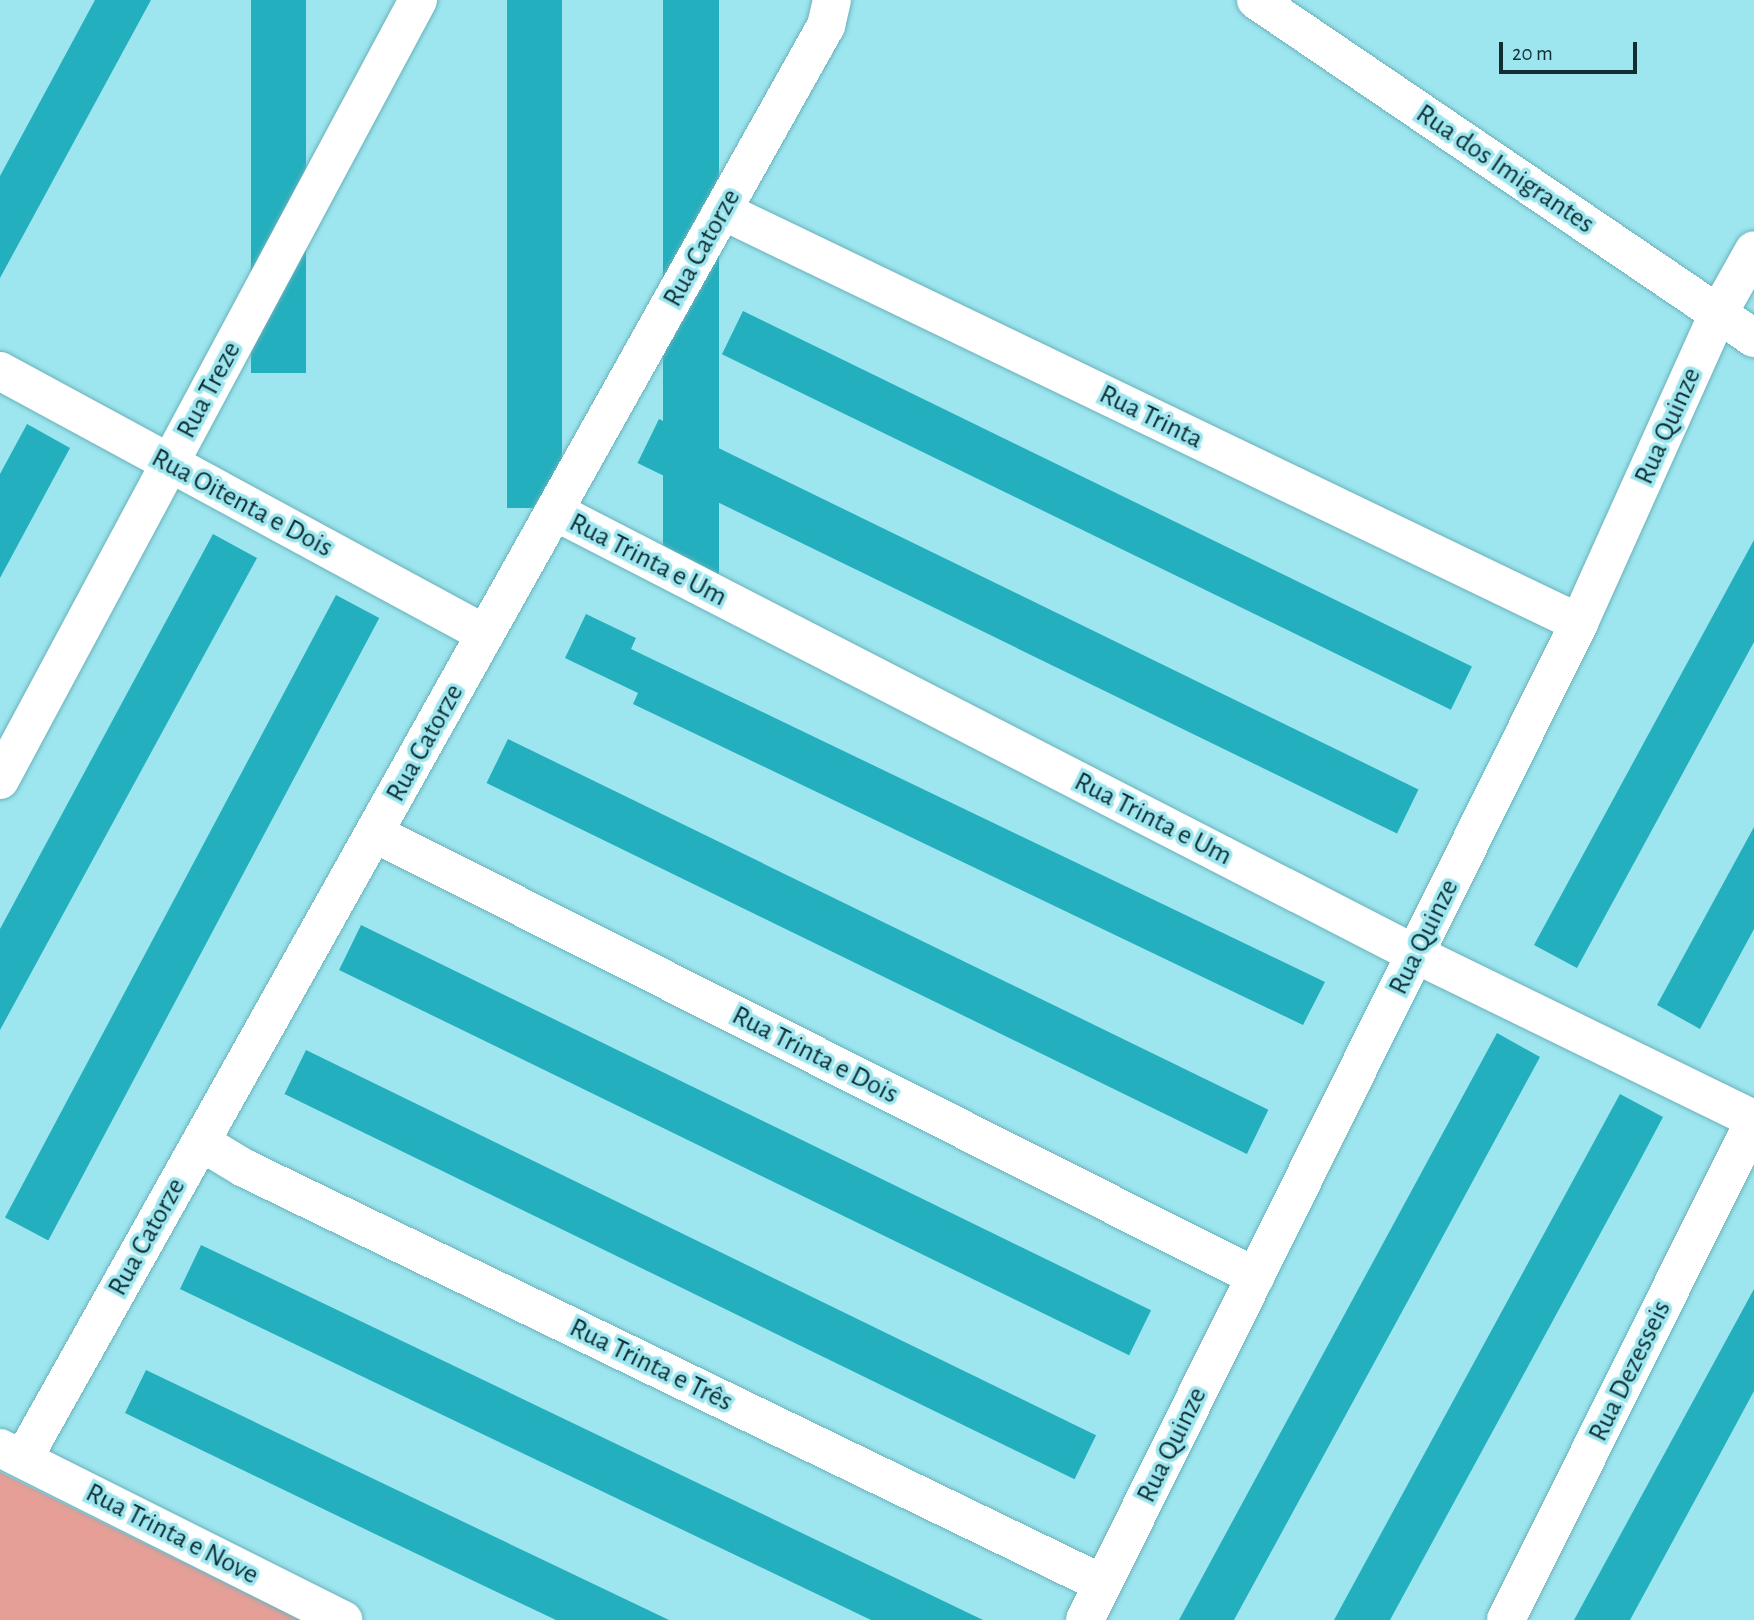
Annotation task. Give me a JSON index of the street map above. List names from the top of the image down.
{
  "streets": {
    "street": [
      "Rua dos Imigrantes",
      "Rua Catorze",
      "Rua Treze",
      "Rua Trinta",
      "Rua Quinze",
      "Rua Oitenta e Dois",
      "Rua Trinta e Um",
      "Rua Trinta e Dois",
      "Rua Trinta e Três",
      "Rua Dezesseis",
      "Rua Trinta e Nove"
    ]
  },
  "crossings": [
    ["Rua dos Imigrantes", "Rua Quinze"],
    ["Rua Catorze", "Rua Trinta"],
    ["Rua Catorze", "Rua Oitenta e Dois"],
    ["Rua Catorze", "Rua Trinta e Um"],
    ["Rua Catorze", "Rua Trinta e Dois"],
    ["Rua Catorze", "Rua Trinta e Três"],
    ["Rua Catorze", "Rua Trinta e Nove"],
    ["Rua Treze", "Rua Oitenta e Dois"],
    ["Rua Trinta", "Rua Quinze"],
    ["Rua Quinze", "Rua Trinta e Um"],
    ["Rua Quinze", "Rua Trinta e Dois"],
    ["Rua Quinze", "Rua Trinta e Três"],
    ["Rua Trinta e Um", "Rua Dezesseis"]
  ],
  "scale_bar": "20 m"
}
